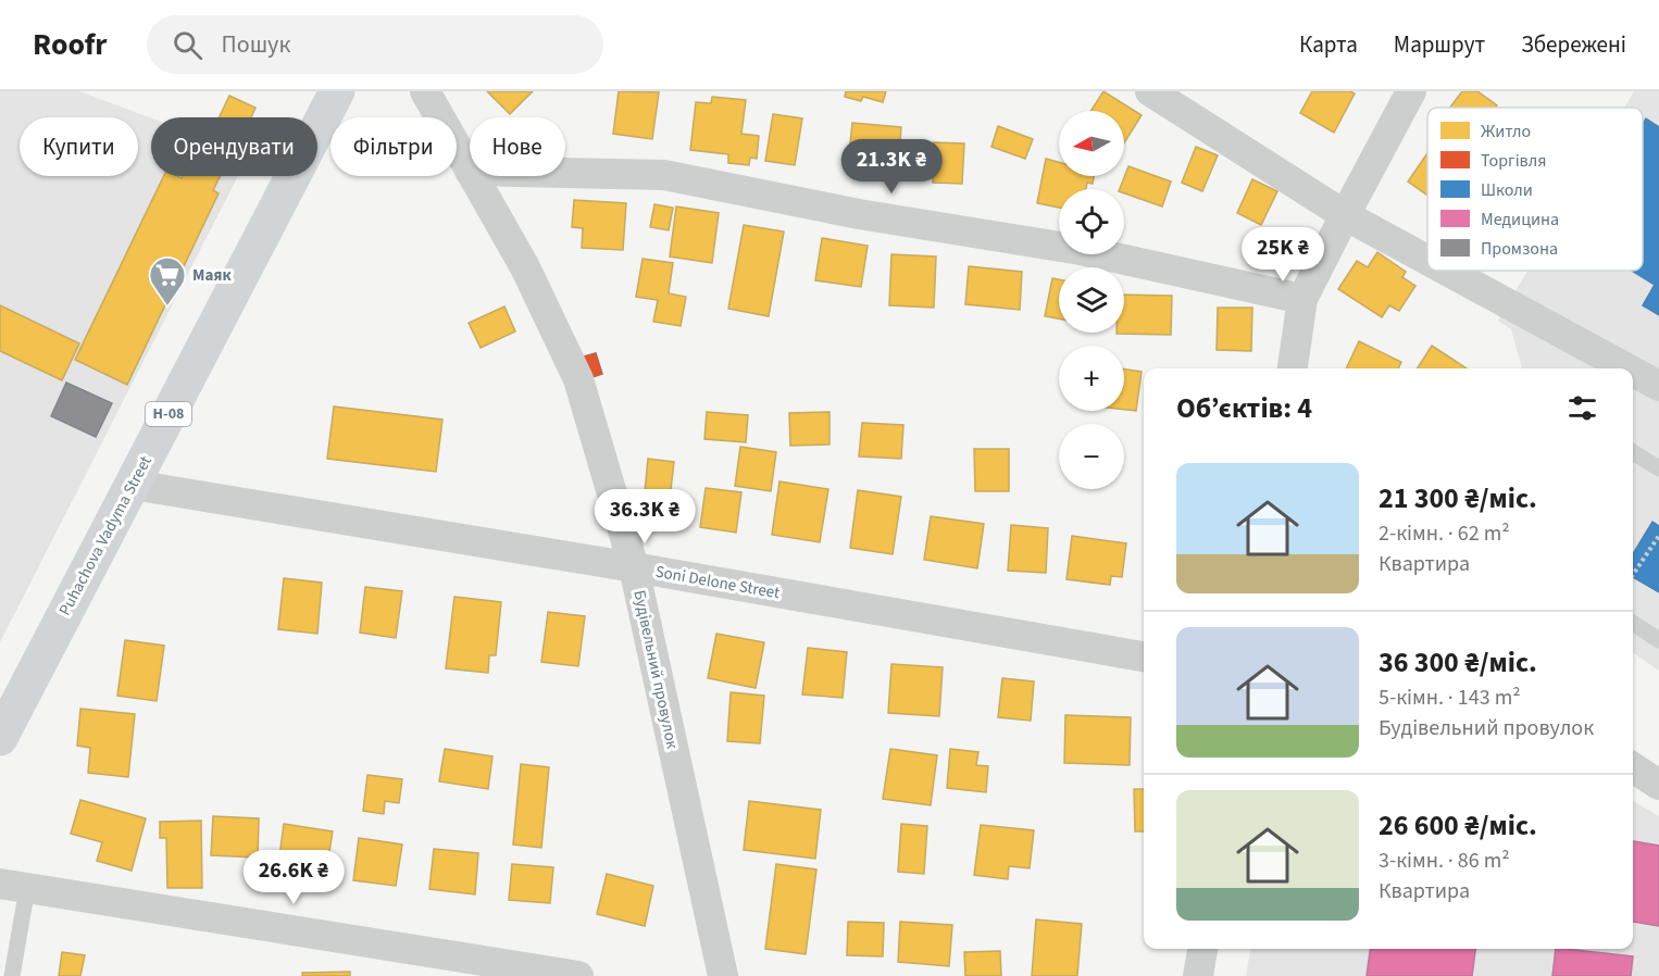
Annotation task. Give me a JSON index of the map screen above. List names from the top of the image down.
{
  "streets": {
    "main road": ["Н-08", "Puhachova Vadyma Street"],
    "street": ["Soni Delone Street", "Будівельний провулок"]
  },
  "crossings": [
    ["Puhachova Vadyma Street", "Soni Delone Street"],
    ["Soni Delone Street", "Будівельний провулок"]
  ],
  "places": {
    "supermarket": ["Маяк"]
  },
  "legend": [
    "Житло",
    "Торгівля",
    "Школи",
    "Медицина",
    "Промзона"
  ],
  "north": "left",
  "page": {
    "header": "Roofr",
    "search": "Пошук",
    "nav": ["Карта", "Маршрут", "Збережені"],
    "map_buttons": ["+", "−"],
    "chip": [
      "Купити",
      "Орендувати",
      "Фільтри",
      "Нове"
    ],
    "price": [
      "21.3K ₴",
      "25K ₴",
      "36.3K ₴",
      "26.6K ₴"
    ],
    "heading": "Об’єктів: 4",
    "list": [
      {
        "name": "21 300 ₴/міс.",
        "note": "2-кімн. · 62 m² · Квартира"
      },
      {
        "name": "36 300 ₴/міс.",
        "note": "5-кімн. · 143 m² · Будівельний провулок"
      },
      {
        "name": "26 600 ₴/міс.",
        "note": "3-кімн. · 86 m² · Квартира"
      }
    ]
  }
}
